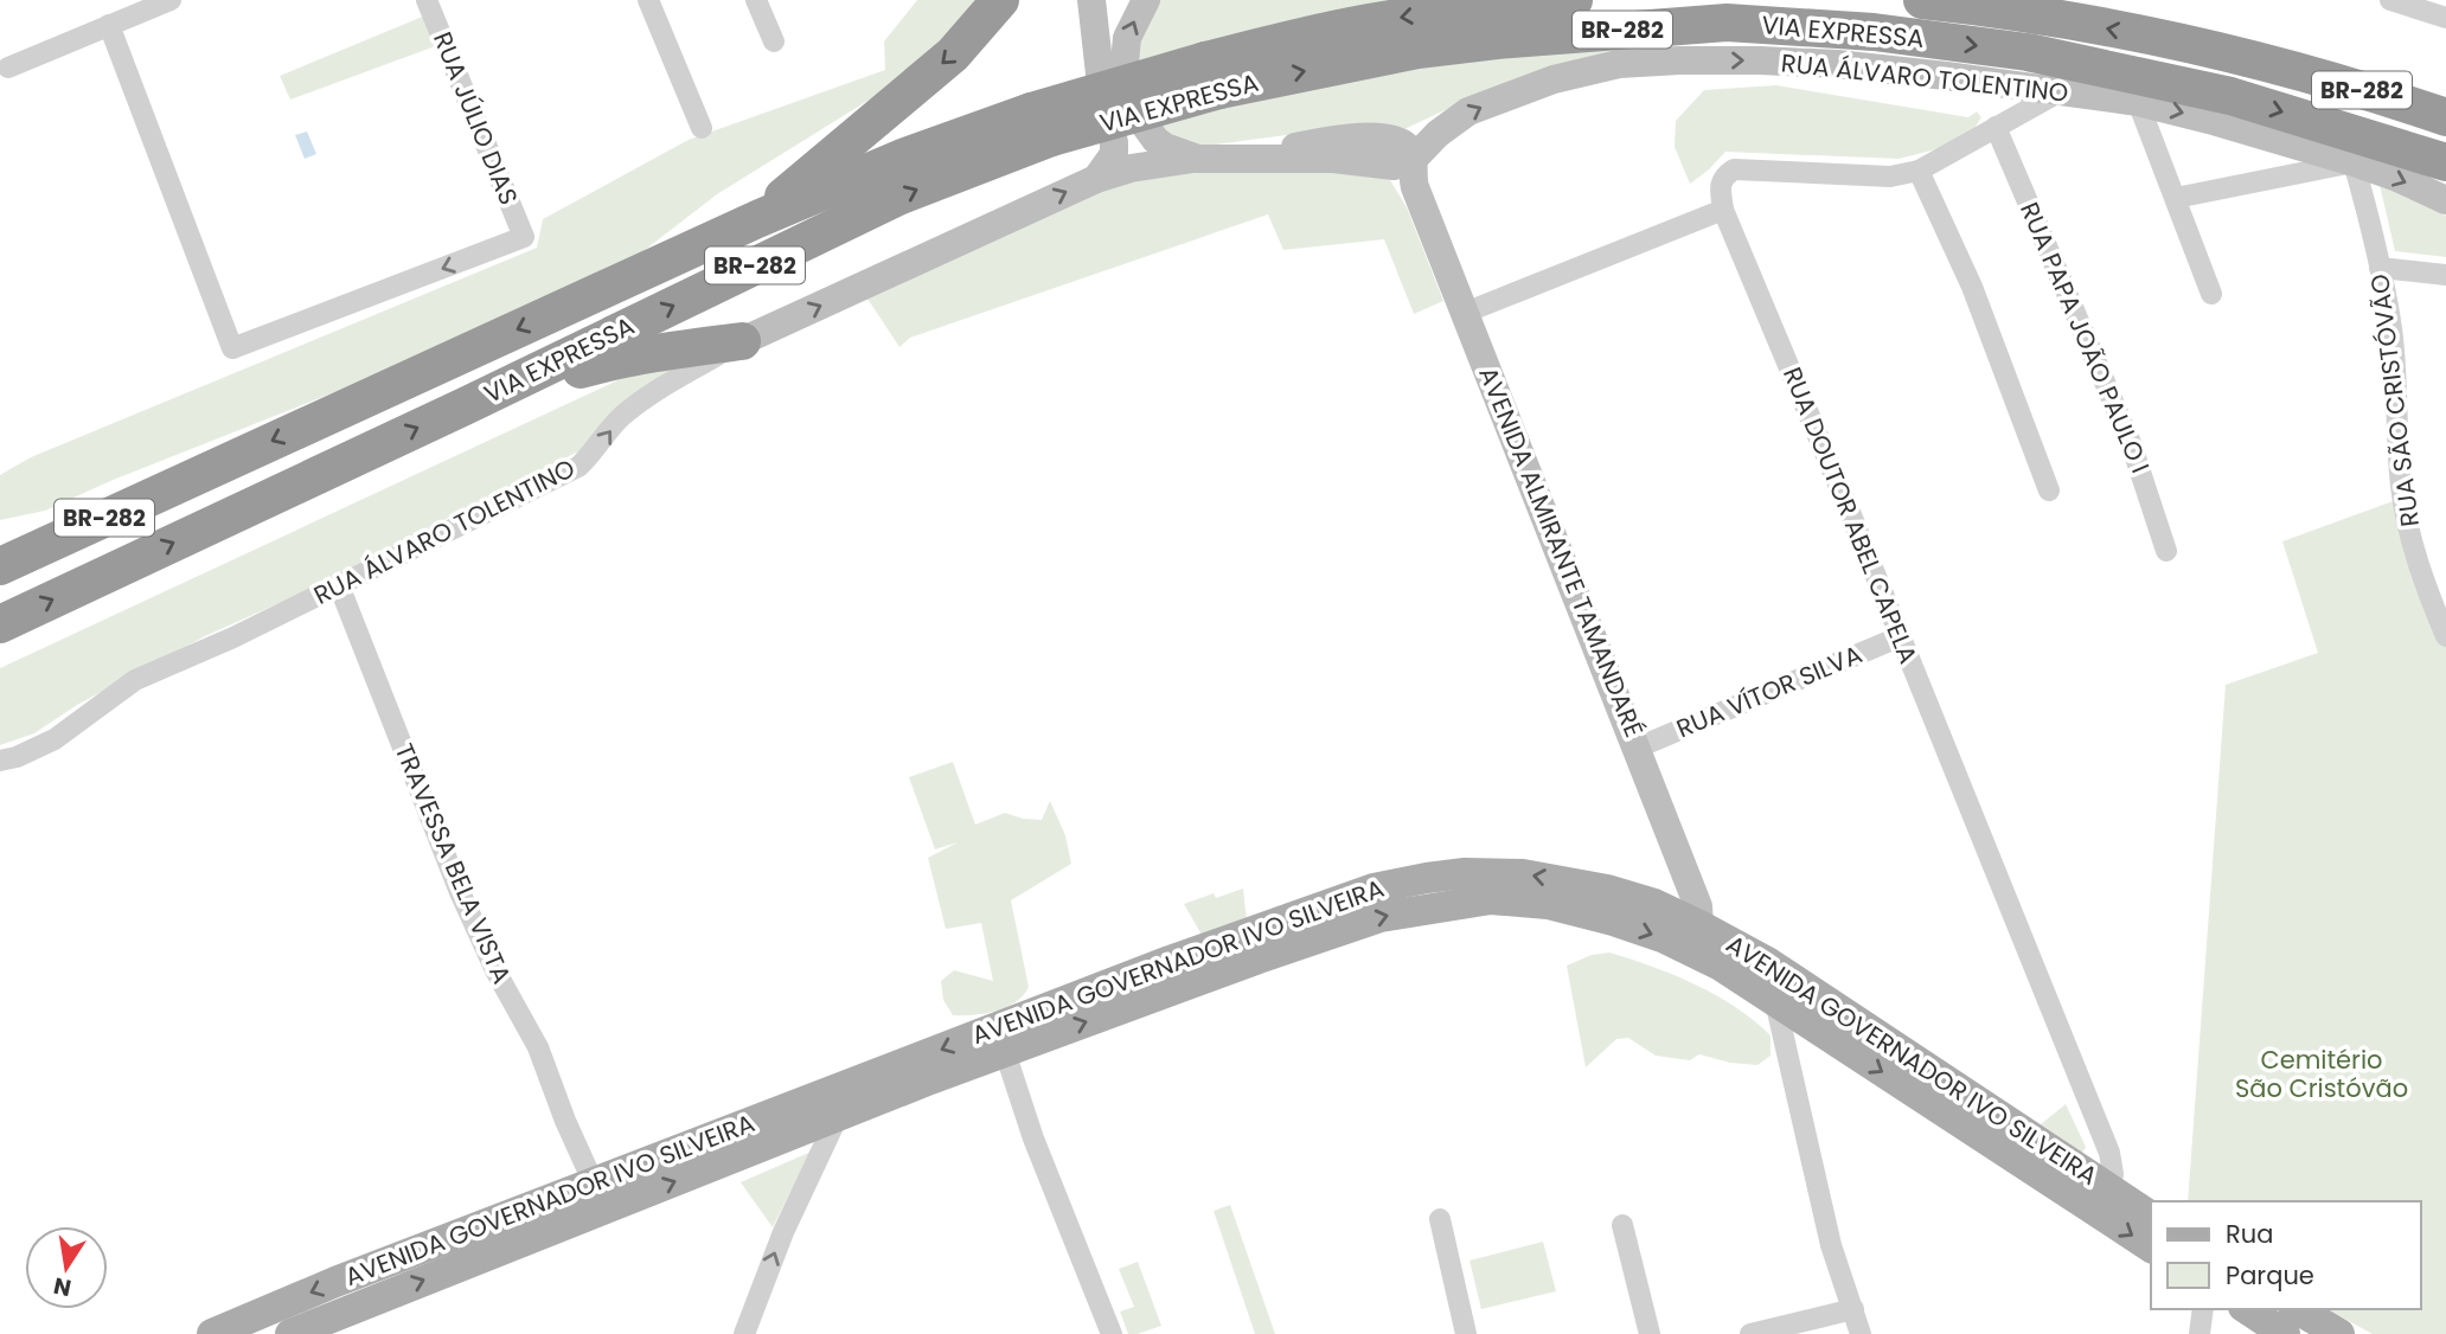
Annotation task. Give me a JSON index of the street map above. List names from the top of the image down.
{
  "streets": {
    "highway": ["BR-282", "VIA EXPRESSA"],
    "main road": ["RUA ÁLVARO TOLENTINO", "AVENIDA ALMIRANTE TAMANDARÉ", "AVENIDA GOVERNADOR IVO SILVEIRA"],
    "street": [
      "RUA JÚLIO DIAS",
      "RUA PAPA JOÃO PAULO I",
      "RUA SÃO CRISTÓVÃO",
      "RUA DOUTOR ABEL CAPELA",
      "RUA VÍTOR SILVA",
      "TRAVESSA BELA VISTA"
    ]
  },
  "crossings": [
    ["RUA ÁLVARO TOLENTINO", "RUA SÃO CRISTÓVÃO"],
    ["RUA ÁLVARO TOLENTINO", "AVENIDA ALMIRANTE TAMANDARÉ"],
    ["RUA ÁLVARO TOLENTINO", "TRAVESSA BELA VISTA"],
    ["RUA DOUTOR ABEL CAPELA", "RUA VÍTOR SILVA"],
    ["RUA DOUTOR ABEL CAPELA", "AVENIDA GOVERNADOR IVO SILVEIRA"],
    ["AVENIDA ALMIRANTE TAMANDARÉ", "RUA VÍTOR SILVA"],
    ["AVENIDA ALMIRANTE TAMANDARÉ", "AVENIDA GOVERNADOR IVO SILVEIRA"],
    ["TRAVESSA BELA VISTA", "AVENIDA GOVERNADOR IVO SILVEIRA"]
  ],
  "one_way": ["RUA ÁLVARO TOLENTINO"],
  "parks": ["Cemitério São Cristóvão"],
  "legend": ["Rua", "Parque"],
  "north": "bottom"
}
